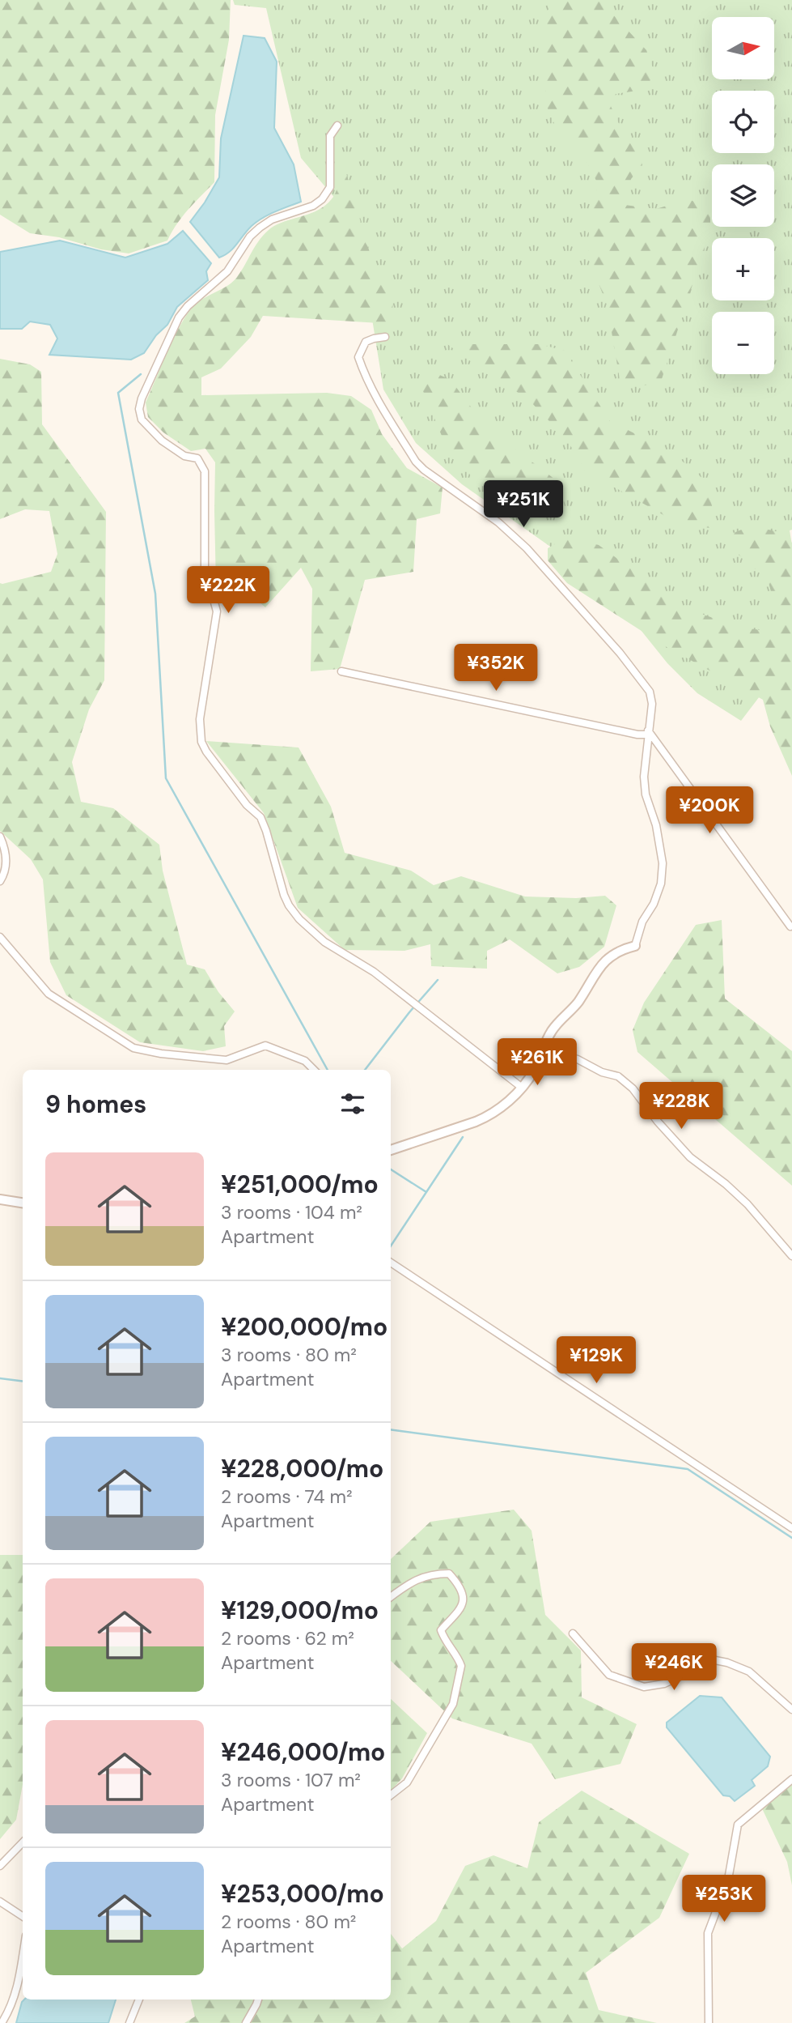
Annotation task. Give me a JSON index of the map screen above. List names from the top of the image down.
{
  "north": "right",
  "page": {
    "map_buttons": ["+", "−"],
    "price": [
      "¥251K",
      "¥222K",
      "¥352K",
      "¥200K",
      "¥261K",
      "¥228K",
      "¥129K",
      "¥246K",
      "¥253K"
    ],
    "heading": "9 homes",
    "list": [
      {
        "name": "¥251,000/mo",
        "note": "3 rooms · 104 m² · Apartment"
      },
      {
        "name": "¥200,000/mo",
        "note": "3 rooms · 80 m² · Apartment"
      },
      {
        "name": "¥228,000/mo",
        "note": "2 rooms · 74 m² · Apartment"
      },
      {
        "name": "¥129,000/mo",
        "note": "2 rooms · 62 m² · Apartment"
      },
      {
        "name": "¥246,000/mo",
        "note": "3 rooms · 107 m² · Apartment"
      },
      {
        "name": "¥253,000/mo",
        "note": "2 rooms · 80 m² · Apartment"
      }
    ]
  }
}
